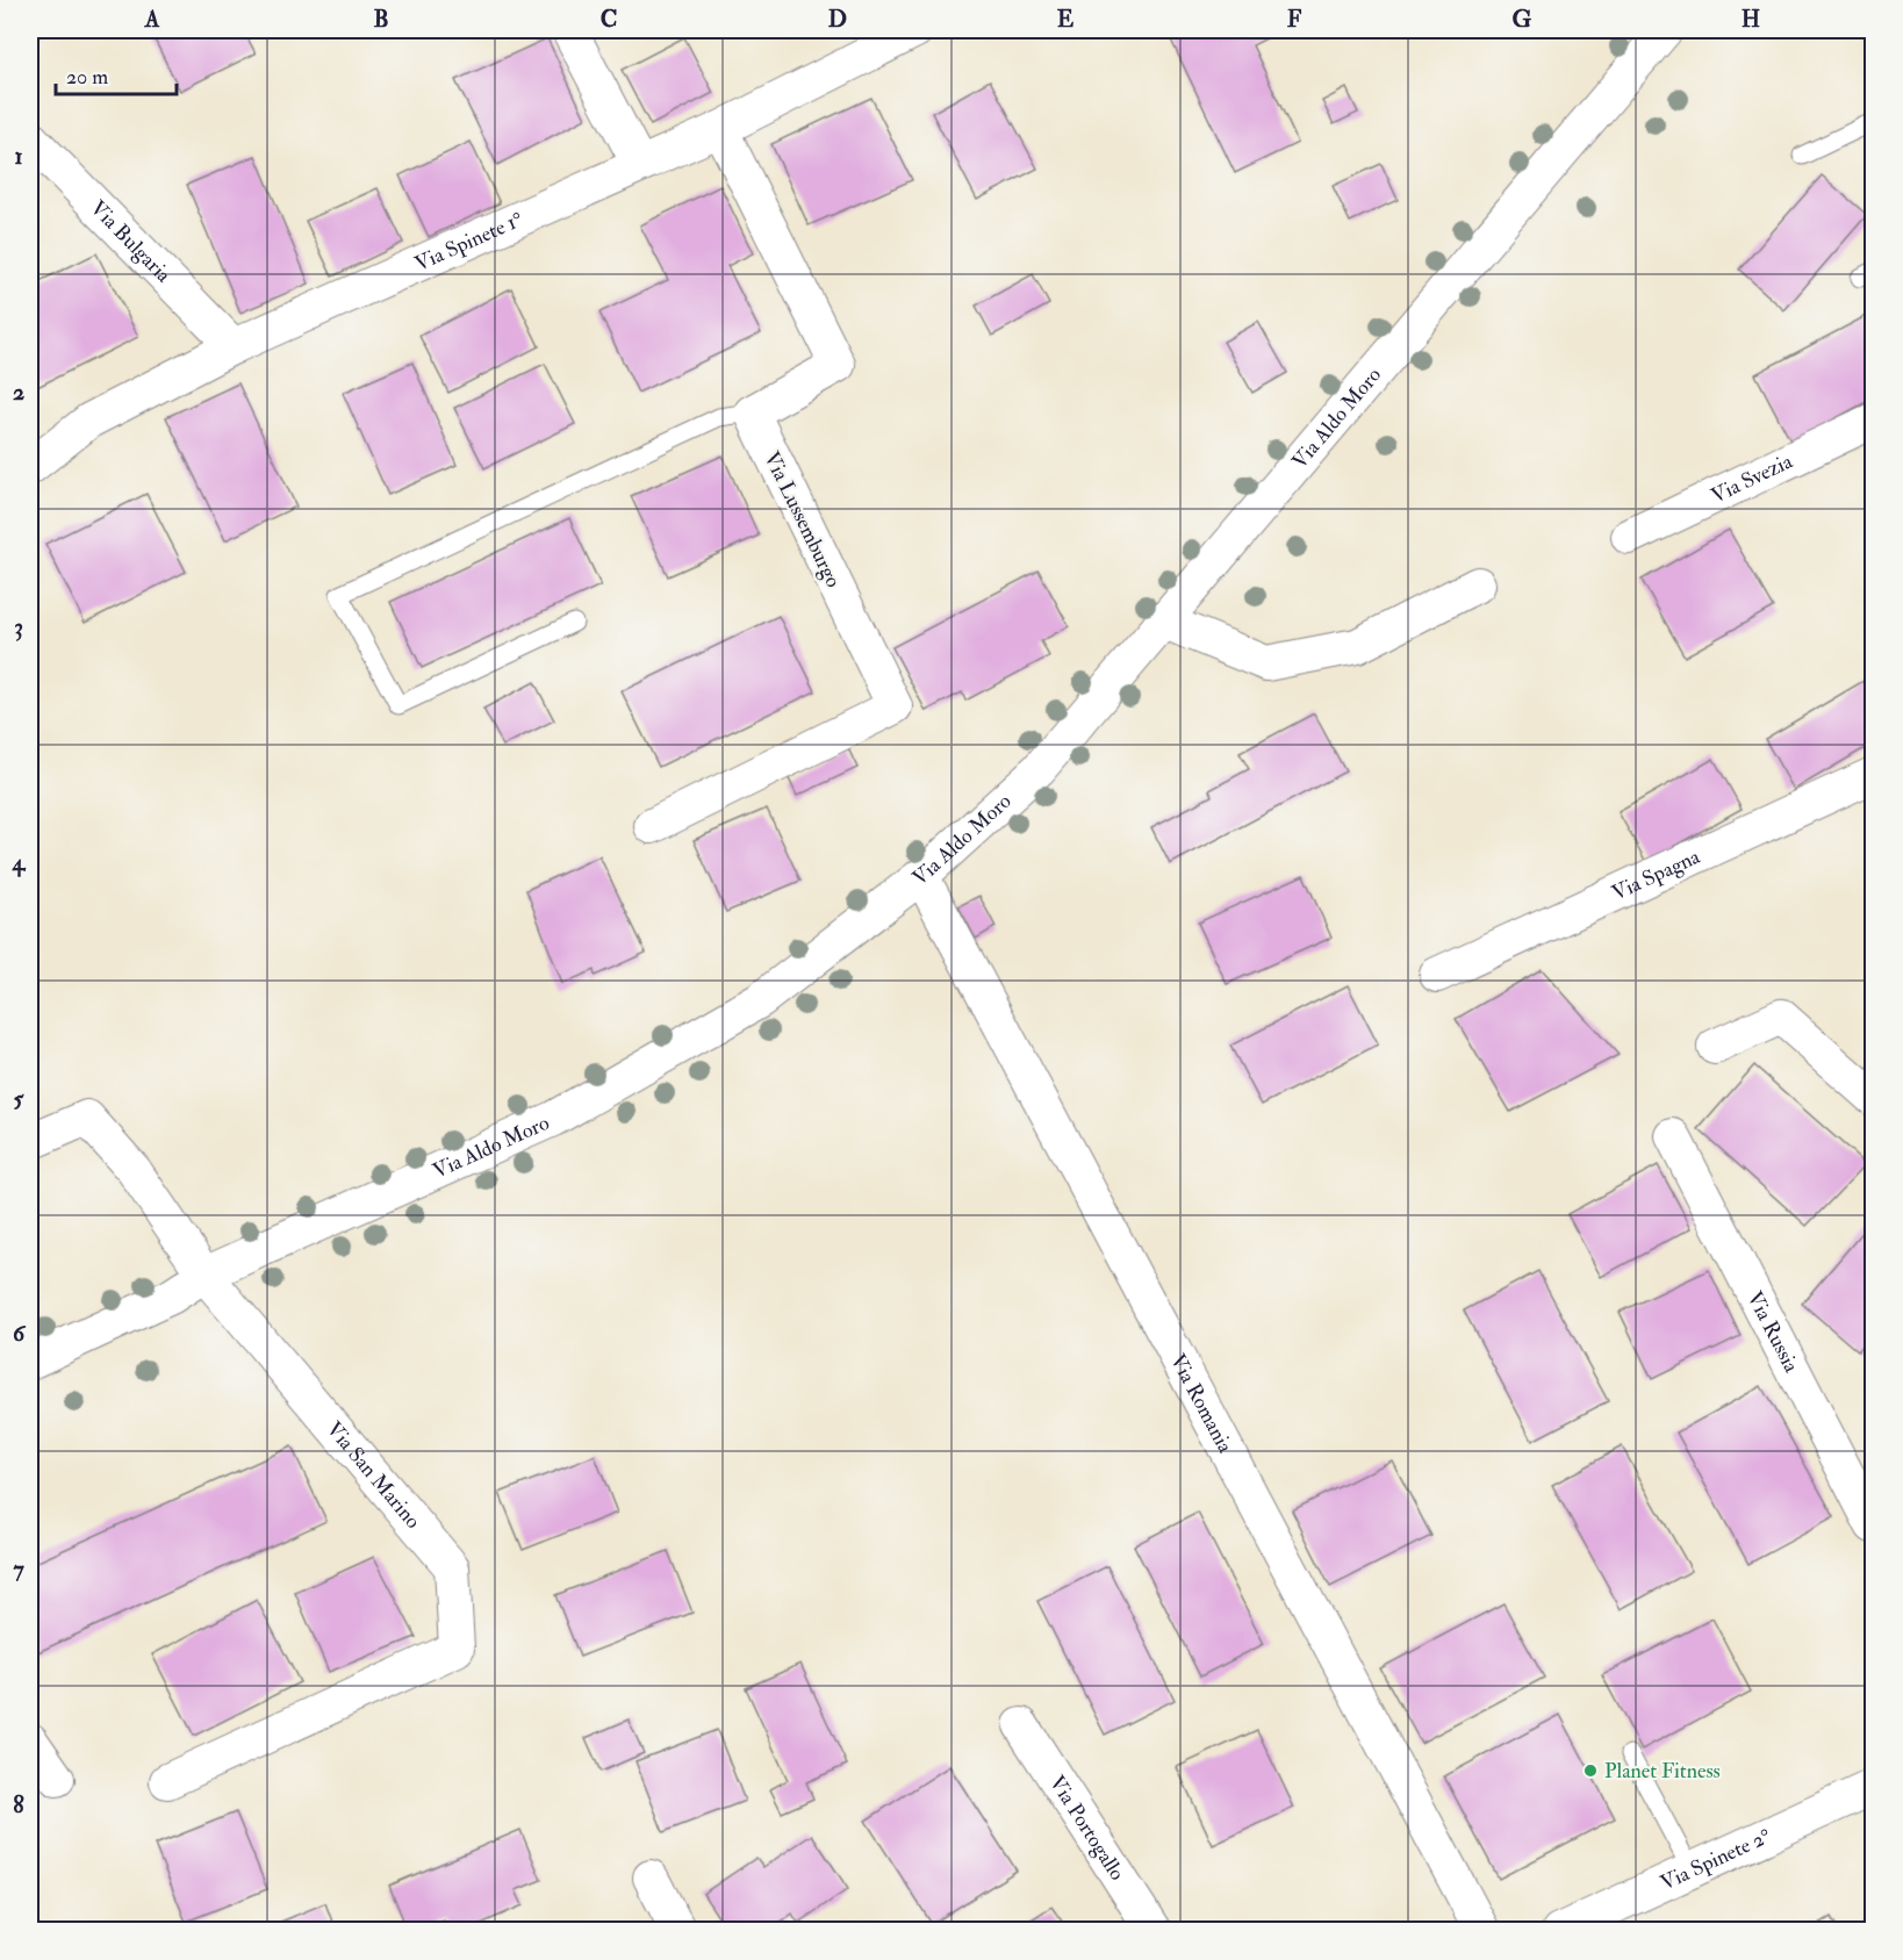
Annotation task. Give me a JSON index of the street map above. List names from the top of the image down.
{
  "streets": {
    "street": [
      "Via Bulgaria",
      "Via Spinete 1°",
      "Via Aldo Moro",
      "Via Svezia",
      "Via Lussemburgo",
      "Via Spagna",
      "Via Russia",
      "Via Romania",
      "Via San Marino",
      "Via Portogallo",
      "Via Spinete 2°"
    ]
  },
  "crossings": [
    ["Via Bulgaria", "Via Spinete 1°"],
    ["Via Aldo Moro", "Via Romania"],
    ["Via Aldo Moro", "Via San Marino"]
  ],
  "places": ["Planet Fitness"],
  "scale_bar": "20 m",
  "grid": {
    "columns": [
      "A",
      "B",
      "C",
      "D",
      "E",
      "F",
      "G",
      "H"
    ],
    "rows": [
      "1",
      "2",
      "3",
      "4",
      "5",
      "6",
      "7",
      "8"
    ]
  }
}
